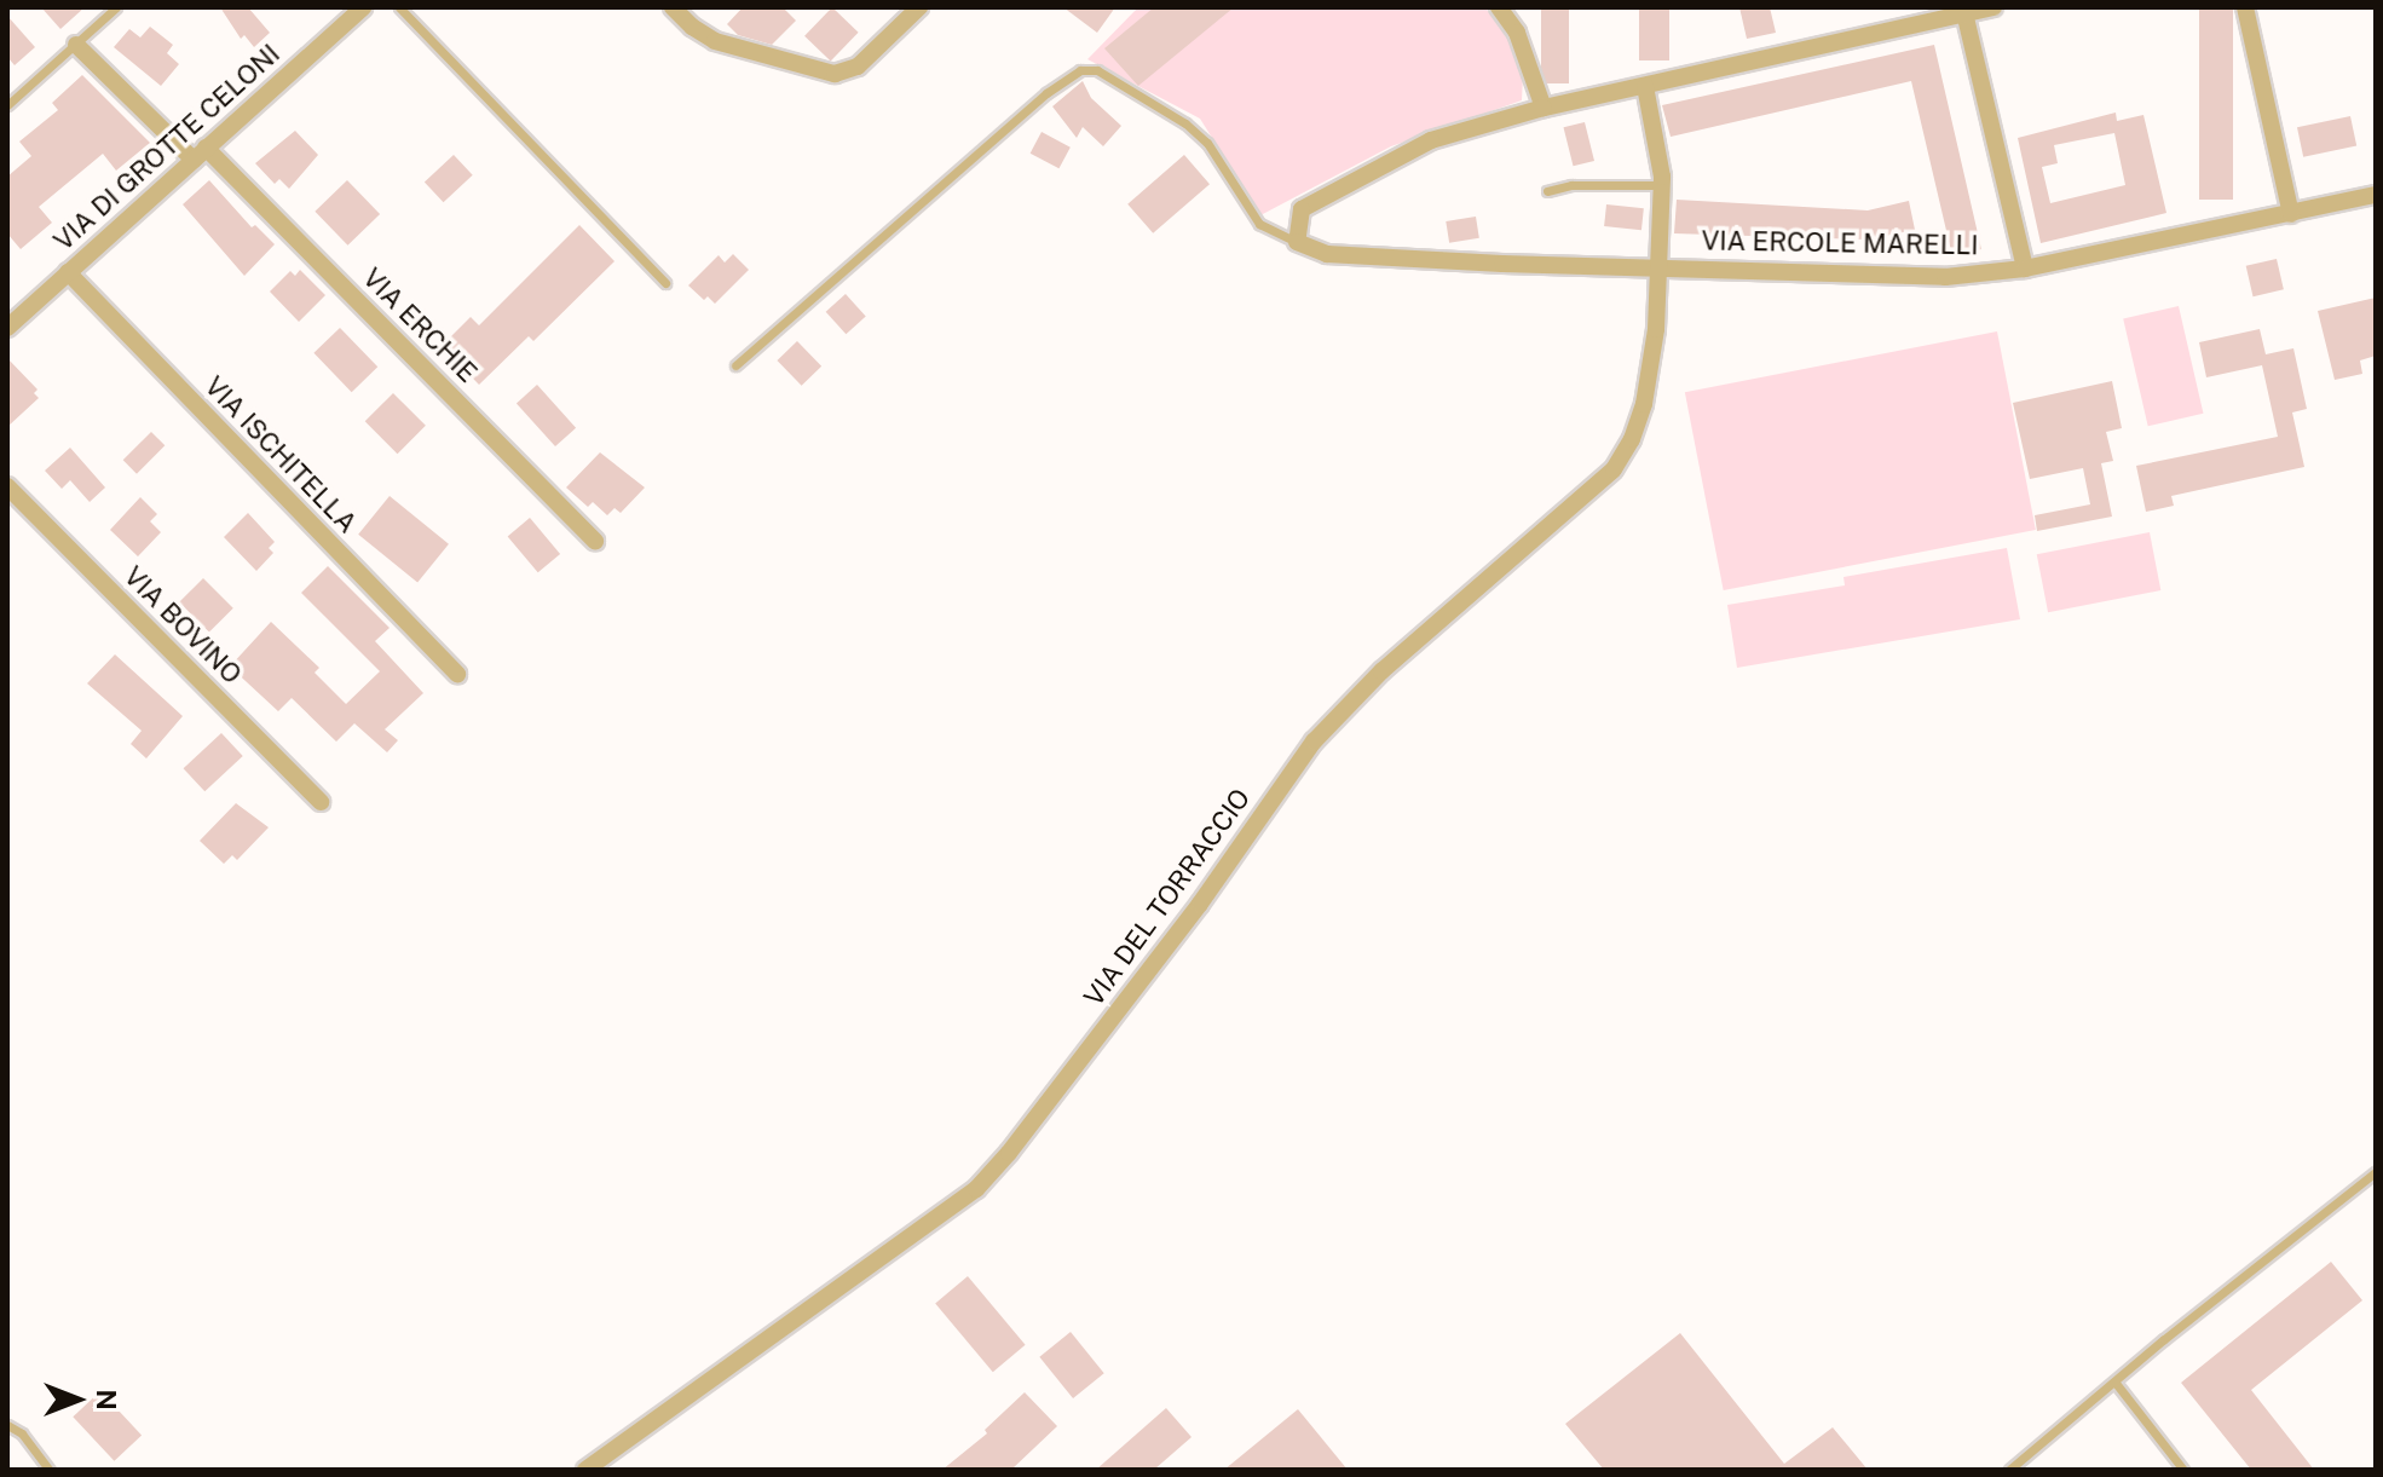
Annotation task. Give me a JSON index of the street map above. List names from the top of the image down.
{
  "streets": {
    "street": [
      "VIA DI GROTTE CELONI",
      "VIA ERCOLE MARELLI",
      "VIA ERCHIE",
      "VIA ISCHITELLA",
      "VIA BOVINO",
      "VIA DEL TORRACCIO"
    ]
  },
  "crossings": [
    ["VIA DI GROTTE CELONI", "VIA ERCHIE"],
    ["VIA DI GROTTE CELONI", "VIA ISCHITELLA"],
    ["VIA ERCOLE MARELLI", "VIA DEL TORRACCIO"]
  ],
  "north": "right"
}
